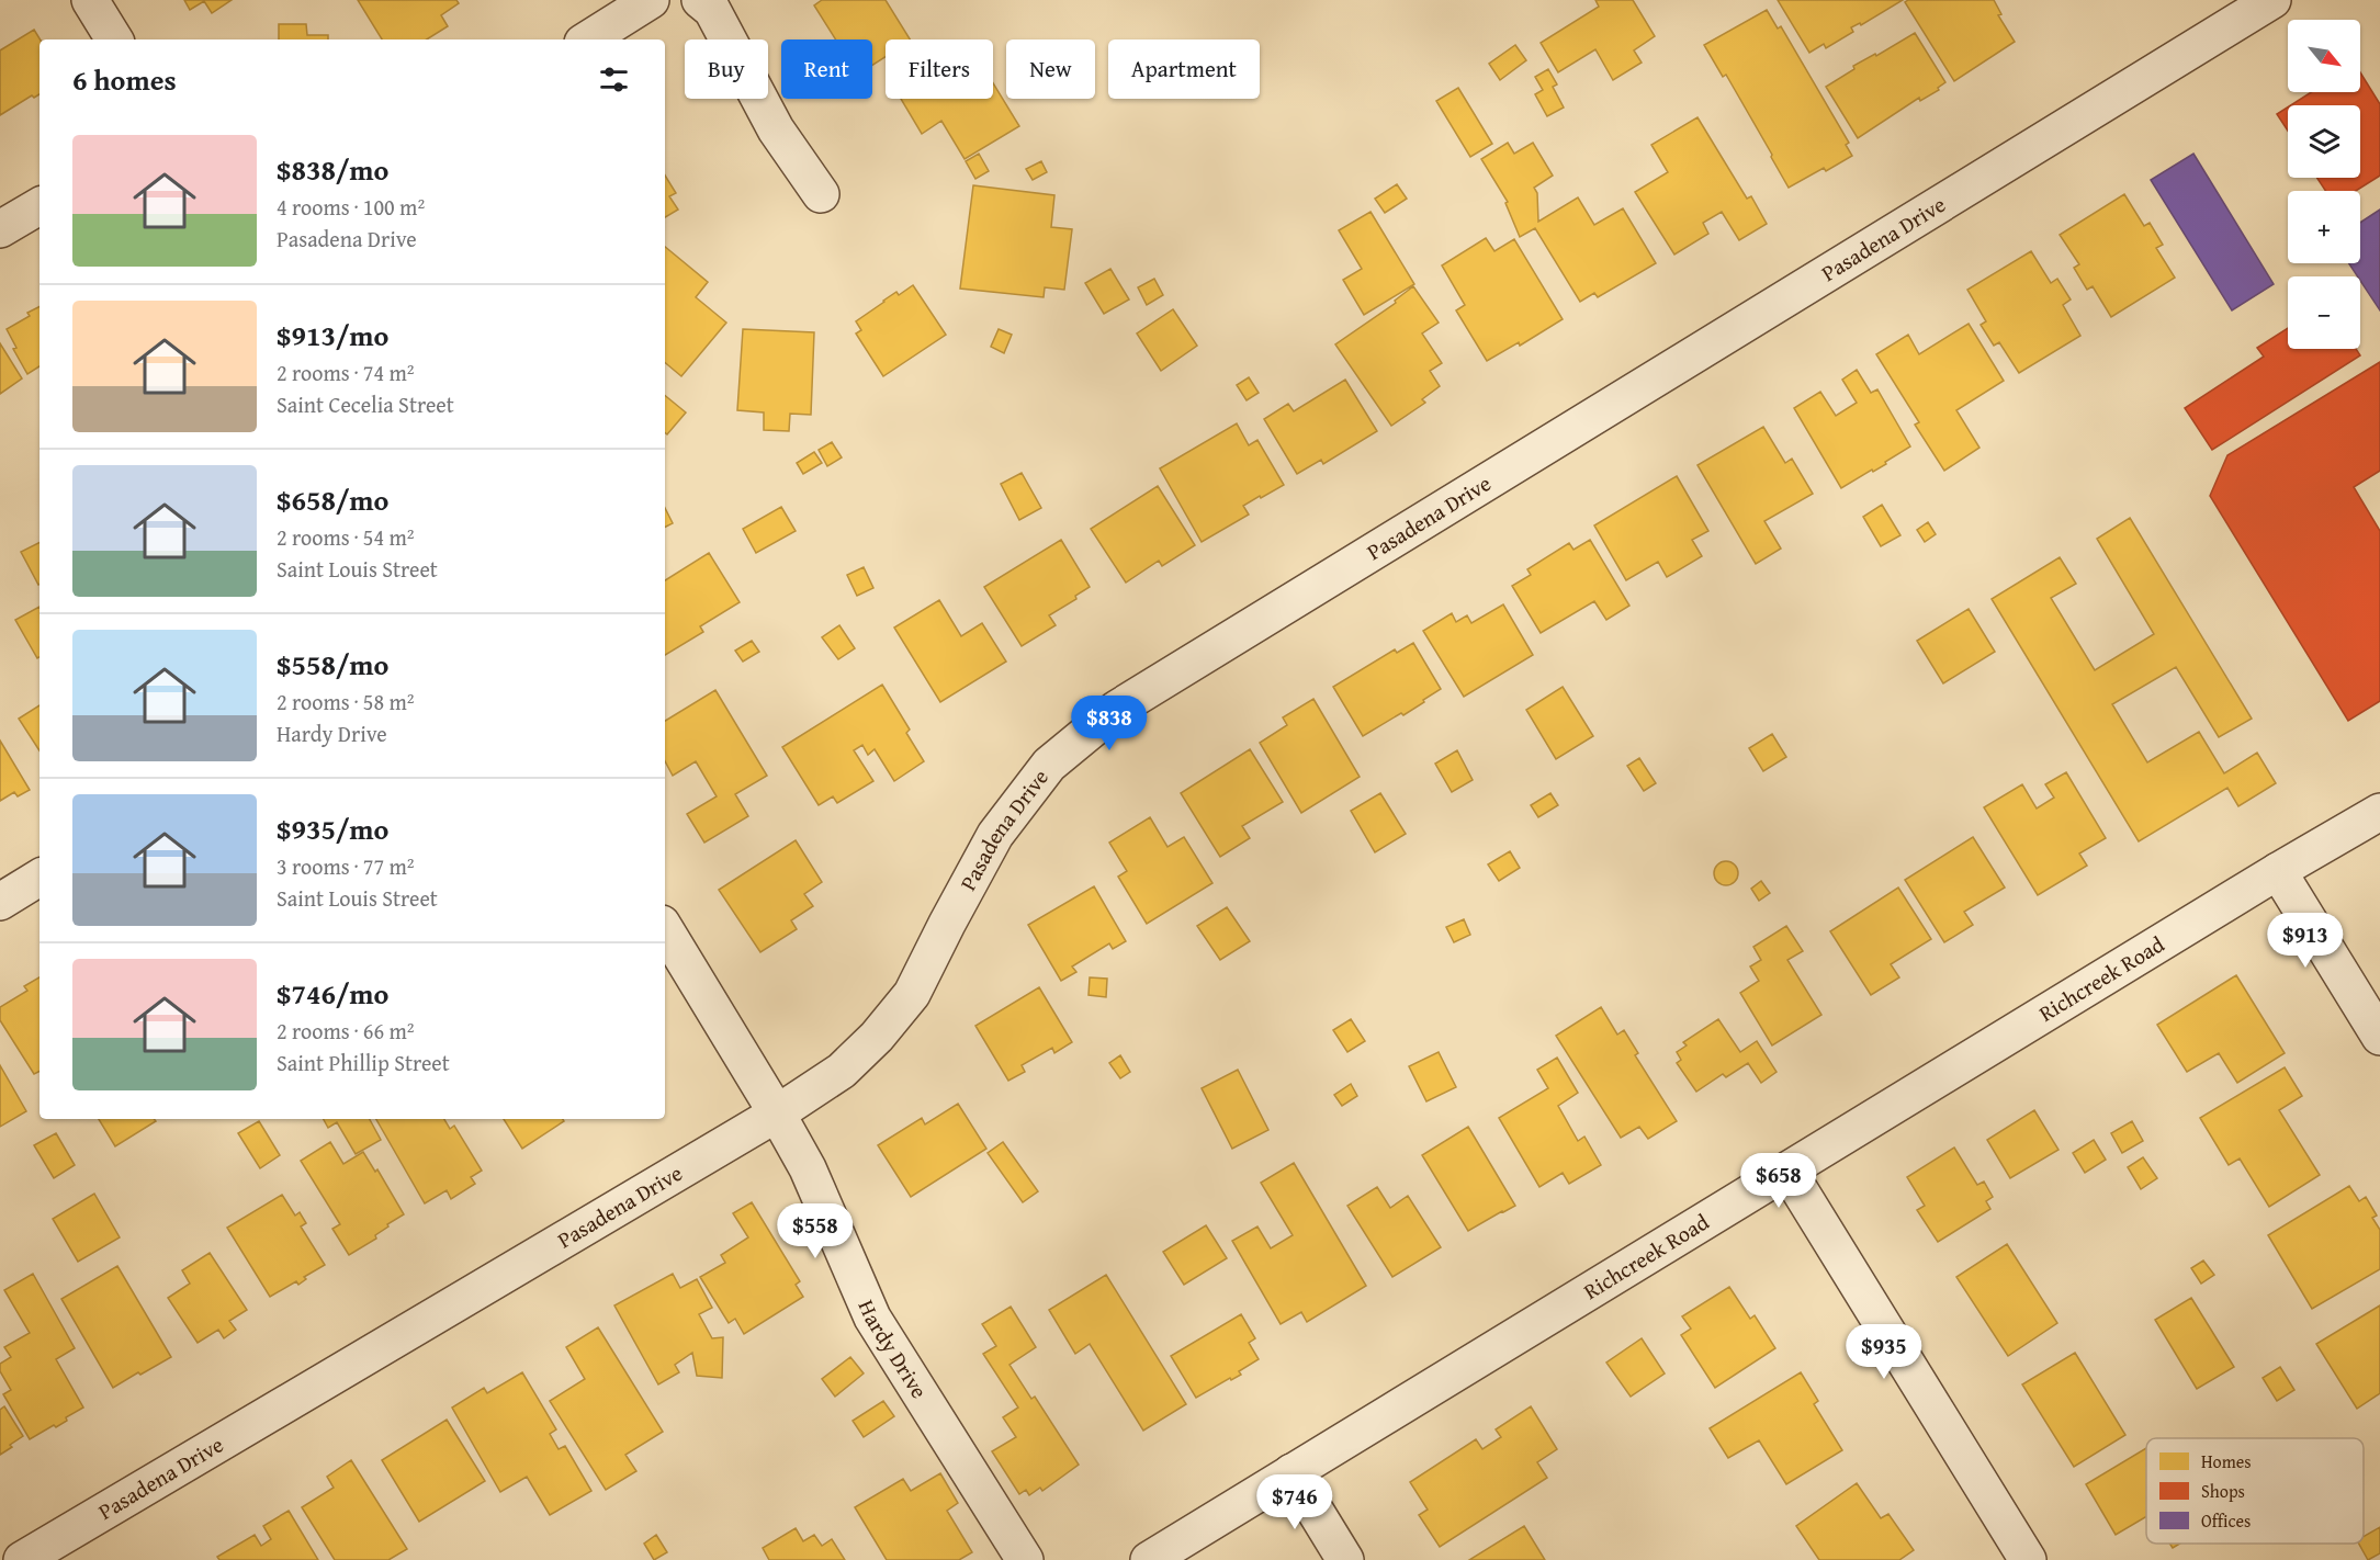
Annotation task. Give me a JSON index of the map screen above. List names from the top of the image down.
{
  "streets": {
    "street": ["Pasadena Drive", "Richcreek Road", "Hardy Drive"]
  },
  "crossings": [
    ["Pasadena Drive", "Hardy Drive"]
  ],
  "legend": ["Homes", "Shops", "Offices"],
  "north": "bottom right",
  "page": {
    "map_buttons": ["+", "−"],
    "chip": [
      "Buy",
      "Rent",
      "Filters",
      "New",
      "Apartment"
    ],
    "heading": "6 homes",
    "list": [
      {
        "name": "$838/mo",
        "note": "4 rooms · 100 m² · Pasadena Drive"
      },
      {
        "name": "$913/mo",
        "note": "2 rooms · 74 m² · Saint Cecelia Street"
      },
      {
        "name": "$658/mo",
        "note": "2 rooms · 54 m² · Saint Louis Street"
      },
      {
        "name": "$558/mo",
        "note": "2 rooms · 58 m² · Hardy Drive"
      },
      {
        "name": "$935/mo",
        "note": "3 rooms · 77 m² · Saint Louis Street"
      },
      {
        "name": "$746/mo",
        "note": "2 rooms · 66 m² · Saint Phillip Street"
      }
    ],
    "price": [
      "$838",
      "$913",
      "$658",
      "$558",
      "$935",
      "$746"
    ]
  }
}
